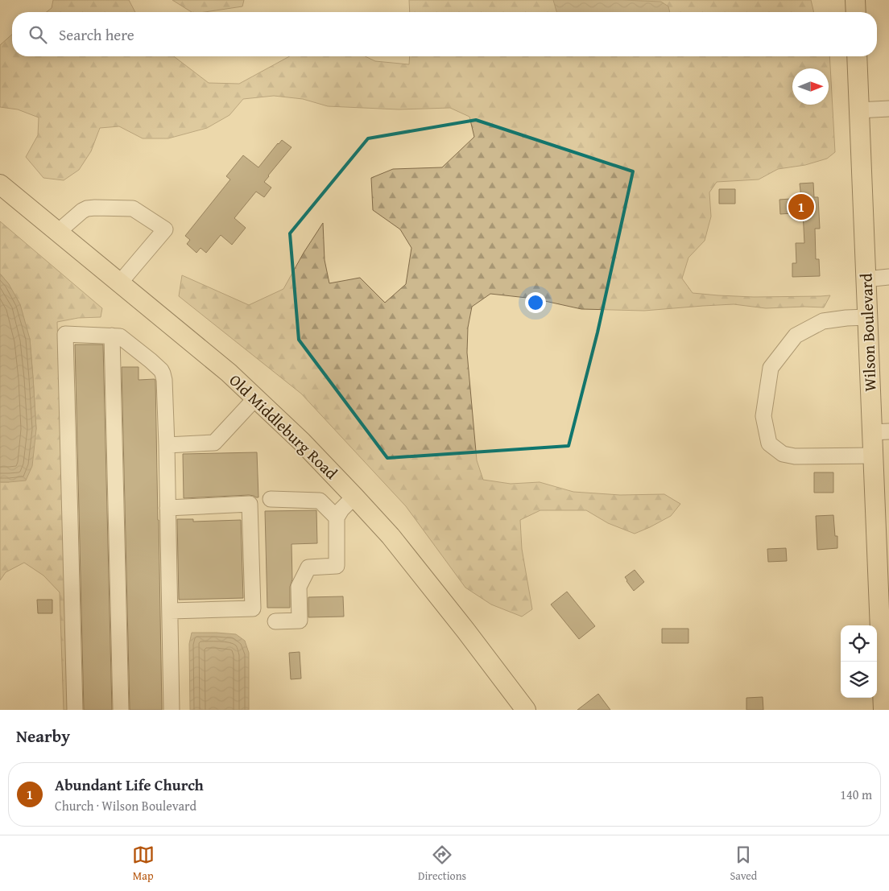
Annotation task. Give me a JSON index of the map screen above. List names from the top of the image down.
{
  "streets": {
    "main road": ["Wilson Boulevard", "Old Middleburg Road"]
  },
  "north": "right",
  "page": {
    "search": "Search here",
    "pins": "1",
    "heading": "Nearby",
    "list": [
      {
        "mark": "1",
        "name": "Abundant Life Church",
        "note": "Church · Wilson Boulevard",
        "value": "140 m"
      }
    ],
    "nav": ["Map", "Directions", "Saved"]
  }
}
